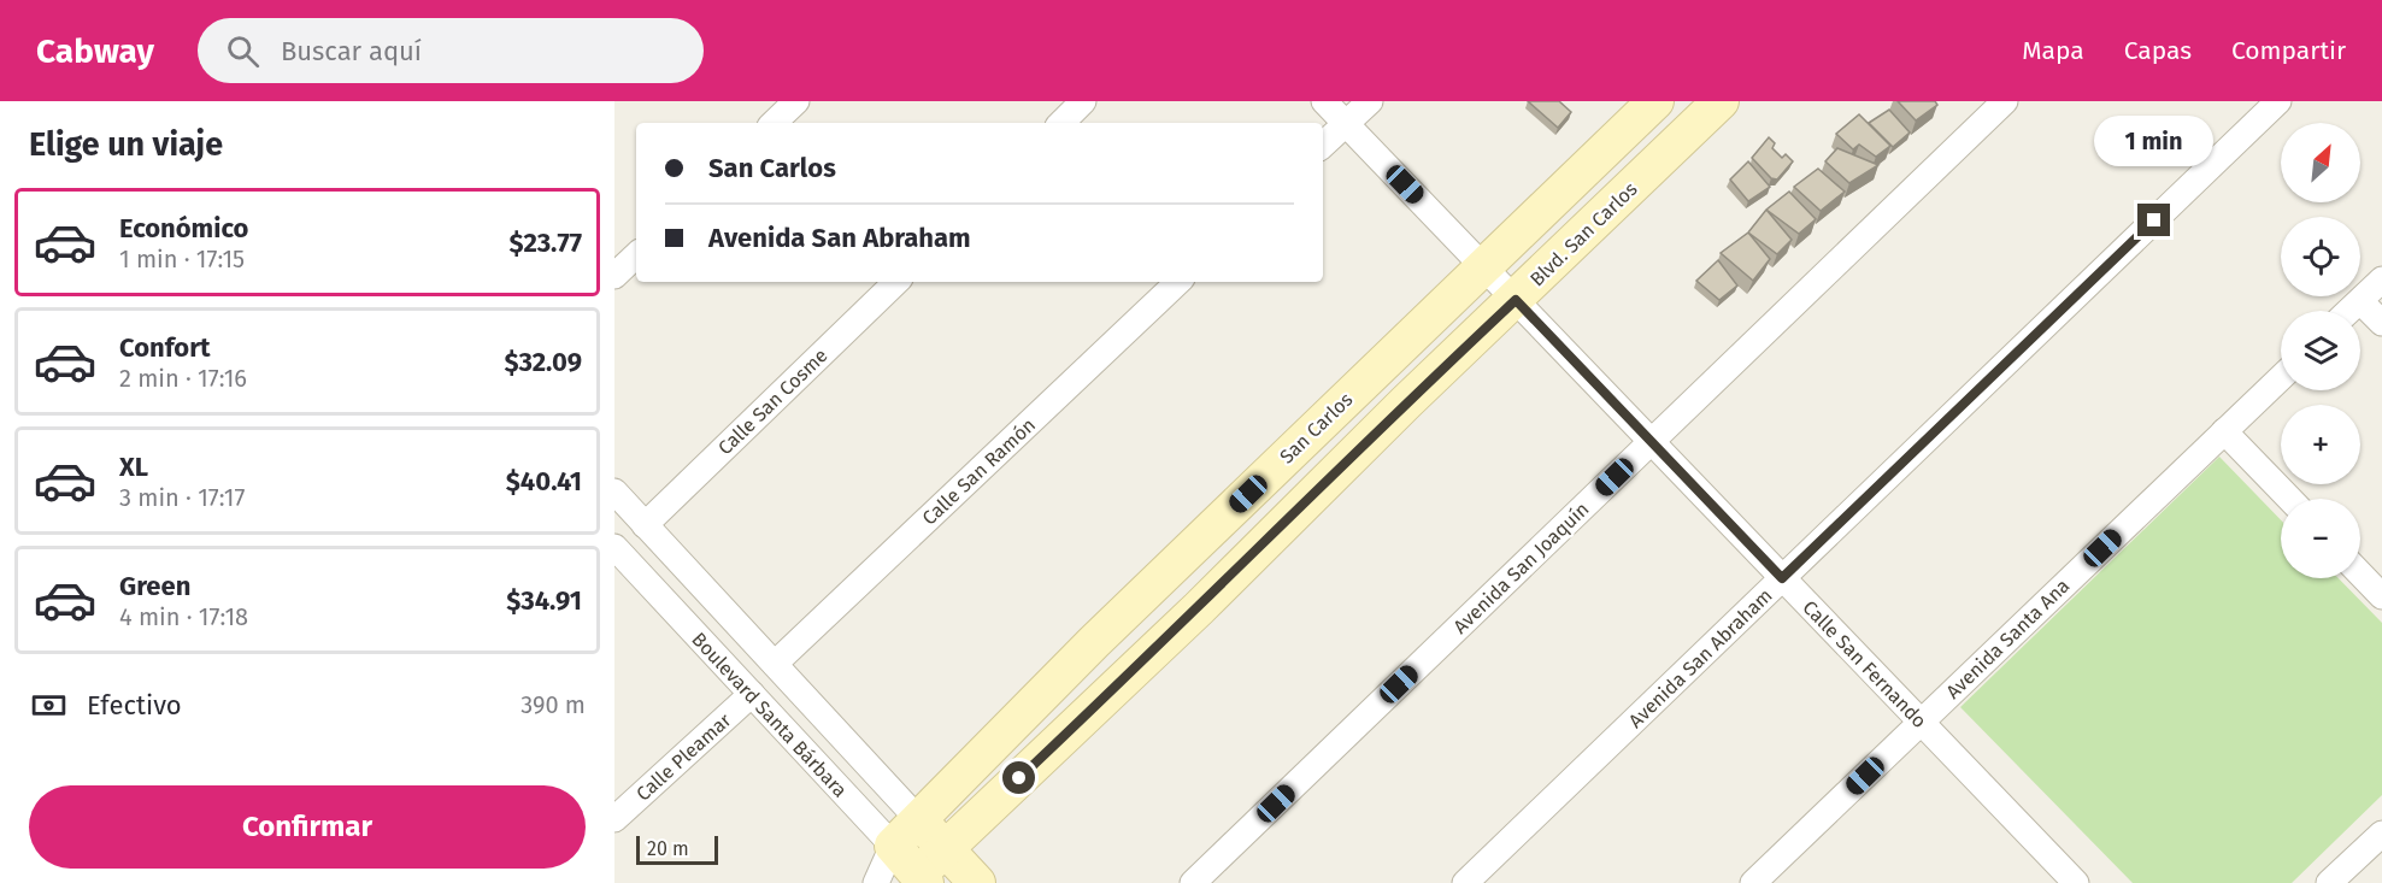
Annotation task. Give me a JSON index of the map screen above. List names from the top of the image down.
{
  "streets": {
    "main road": ["Blvd. San Carlos", "San Carlos", "Boulevard Santa Bárbara"],
    "street": [
      "Calle San Cosme",
      "Calle San Ramón",
      "Avenida San Joaquín",
      "Avenida Santa Ana",
      "Avenida San Abraham",
      "Calle San Fernando",
      "Calle Pleamar"
    ]
  },
  "crossings": [
    ["Blvd. San Carlos", "Calle San Fernando"],
    ["Calle San Cosme", "Boulevard Santa Bárbara"],
    ["San Carlos", "Calle San Fernando"],
    ["San Carlos", "Boulevard Santa Bárbara"],
    ["Calle San Ramón", "Boulevard Santa Bárbara"],
    ["Avenida San Joaquín", "Calle San Fernando"],
    ["Avenida Santa Ana", "Calle San Fernando"],
    ["Avenida San Abraham", "Calle San Fernando"],
    ["Boulevard Santa Bárbara", "Calle Pleamar"]
  ],
  "scale_bar": "20 m",
  "north": "top right",
  "page": {
    "header": "Cabway",
    "search": "Buscar aquí",
    "nav": ["Mapa", "Capas", "Compartir"],
    "heading": "Elige un viaje",
    "bubble": "1 min",
    "map_buttons": ["+", "−"],
    "banner": ["San Carlos", "Avenida San Abraham"],
    "list": [
      {
        "name": "Económico",
        "note": "1 min · 17:15",
        "value": "$23.77"
      },
      {
        "name": "Confort",
        "note": "2 min · 17:16",
        "value": "$32.09"
      },
      {
        "name": "XL",
        "note": "3 min · 17:17",
        "value": "$40.41"
      },
      {
        "name": "Green",
        "note": "4 min · 17:18",
        "value": "$34.91"
      }
    ],
    "pay": ["Efectivo", "390 m"],
    "buttons": "Confirmar",
    "scale": "20 m"
  }
}
